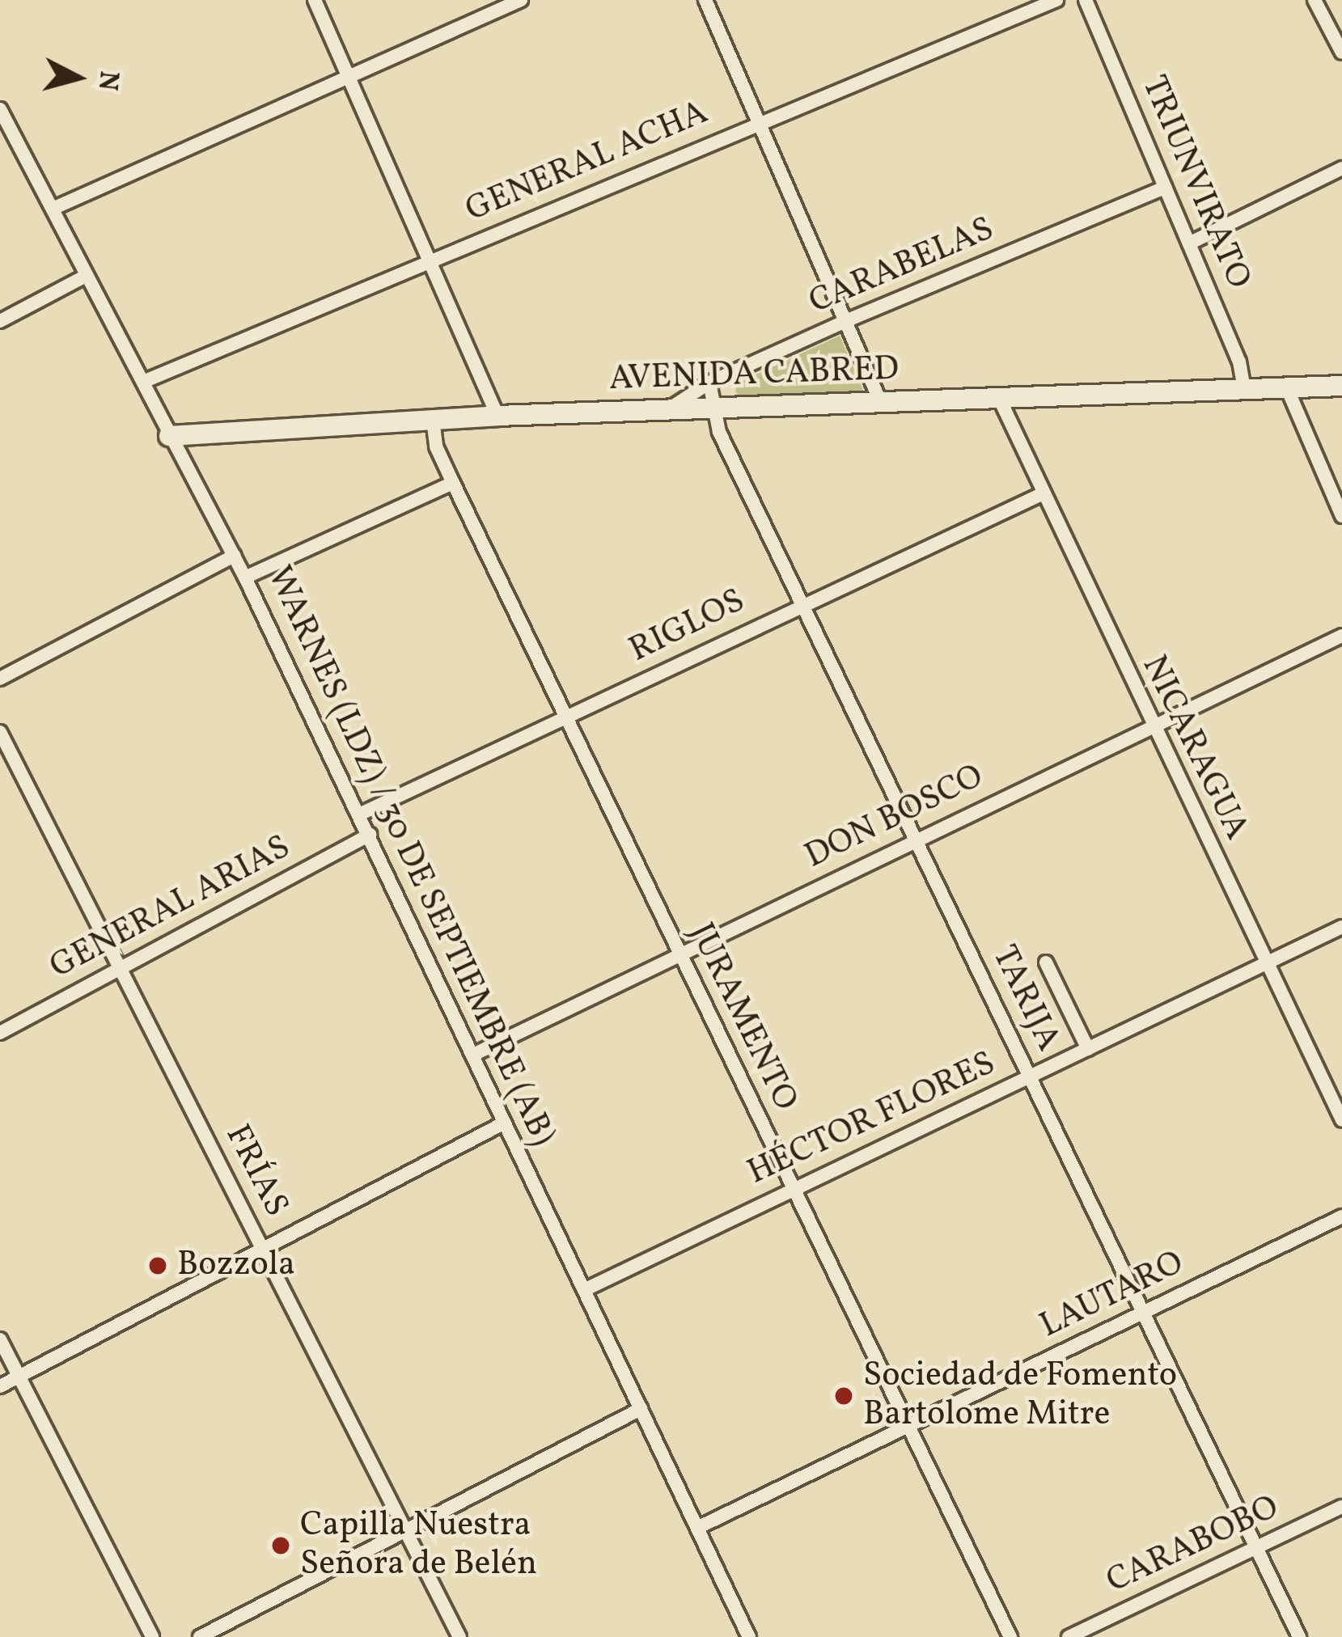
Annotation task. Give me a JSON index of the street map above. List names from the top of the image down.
{
  "streets": {
    "street": [
      "GENERAL ACHA",
      "TRIUNVIRATO",
      "CARABELAS",
      "AVENIDA CABRED",
      "RIGLOS",
      "NICARAGUA",
      "DON BOSCO",
      "WARNES (LDZ) / 30 DE SEPTIEMBRE (AB)",
      "GENERAL ARIAS",
      "TARIJA",
      "JURAMENTO",
      "HÉCTOR FLORES",
      "FRÍAS",
      "LAUTARO",
      "CARABOBO"
    ]
  },
  "crossings": [
    ["GENERAL ACHA", "WARNES (LDZ) / 30 DE SEPTIEMBRE (AB)"],
    ["TRIUNVIRATO", "CARABELAS"],
    ["TRIUNVIRATO", "AVENIDA CABRED"],
    ["CARABELAS", "AVENIDA CABRED"],
    ["CARABELAS", "TARIJA"],
    ["AVENIDA CABRED", "NICARAGUA"],
    ["AVENIDA CABRED", "WARNES (LDZ) / 30 DE SEPTIEMBRE (AB)"],
    ["AVENIDA CABRED", "TARIJA"],
    ["AVENIDA CABRED", "JURAMENTO"],
    ["RIGLOS", "NICARAGUA"],
    ["RIGLOS", "WARNES (LDZ) / 30 DE SEPTIEMBRE (AB)"],
    ["RIGLOS", "TARIJA"],
    ["RIGLOS", "JURAMENTO"],
    ["NICARAGUA", "DON BOSCO"],
    ["NICARAGUA", "HÉCTOR FLORES"],
    ["DON BOSCO", "WARNES (LDZ) / 30 DE SEPTIEMBRE (AB)"],
    ["DON BOSCO", "TARIJA"],
    ["DON BOSCO", "JURAMENTO"],
    ["WARNES (LDZ) / 30 DE SEPTIEMBRE (AB)", "GENERAL ARIAS"],
    ["WARNES (LDZ) / 30 DE SEPTIEMBRE (AB)", "HÉCTOR FLORES"],
    ["WARNES (LDZ) / 30 DE SEPTIEMBRE (AB)", "LAUTARO"],
    ["GENERAL ARIAS", "FRÍAS"],
    ["TARIJA", "HÉCTOR FLORES"],
    ["TARIJA", "LAUTARO"],
    ["TARIJA", "CARABOBO"],
    ["JURAMENTO", "HÉCTOR FLORES"],
    ["JURAMENTO", "LAUTARO"]
  ],
  "places": ["Bozzola", "Sociedad de Fomento Bartolome Mitre", "Capilla Nuestra Señora de Belén"],
  "north": "right"
}
